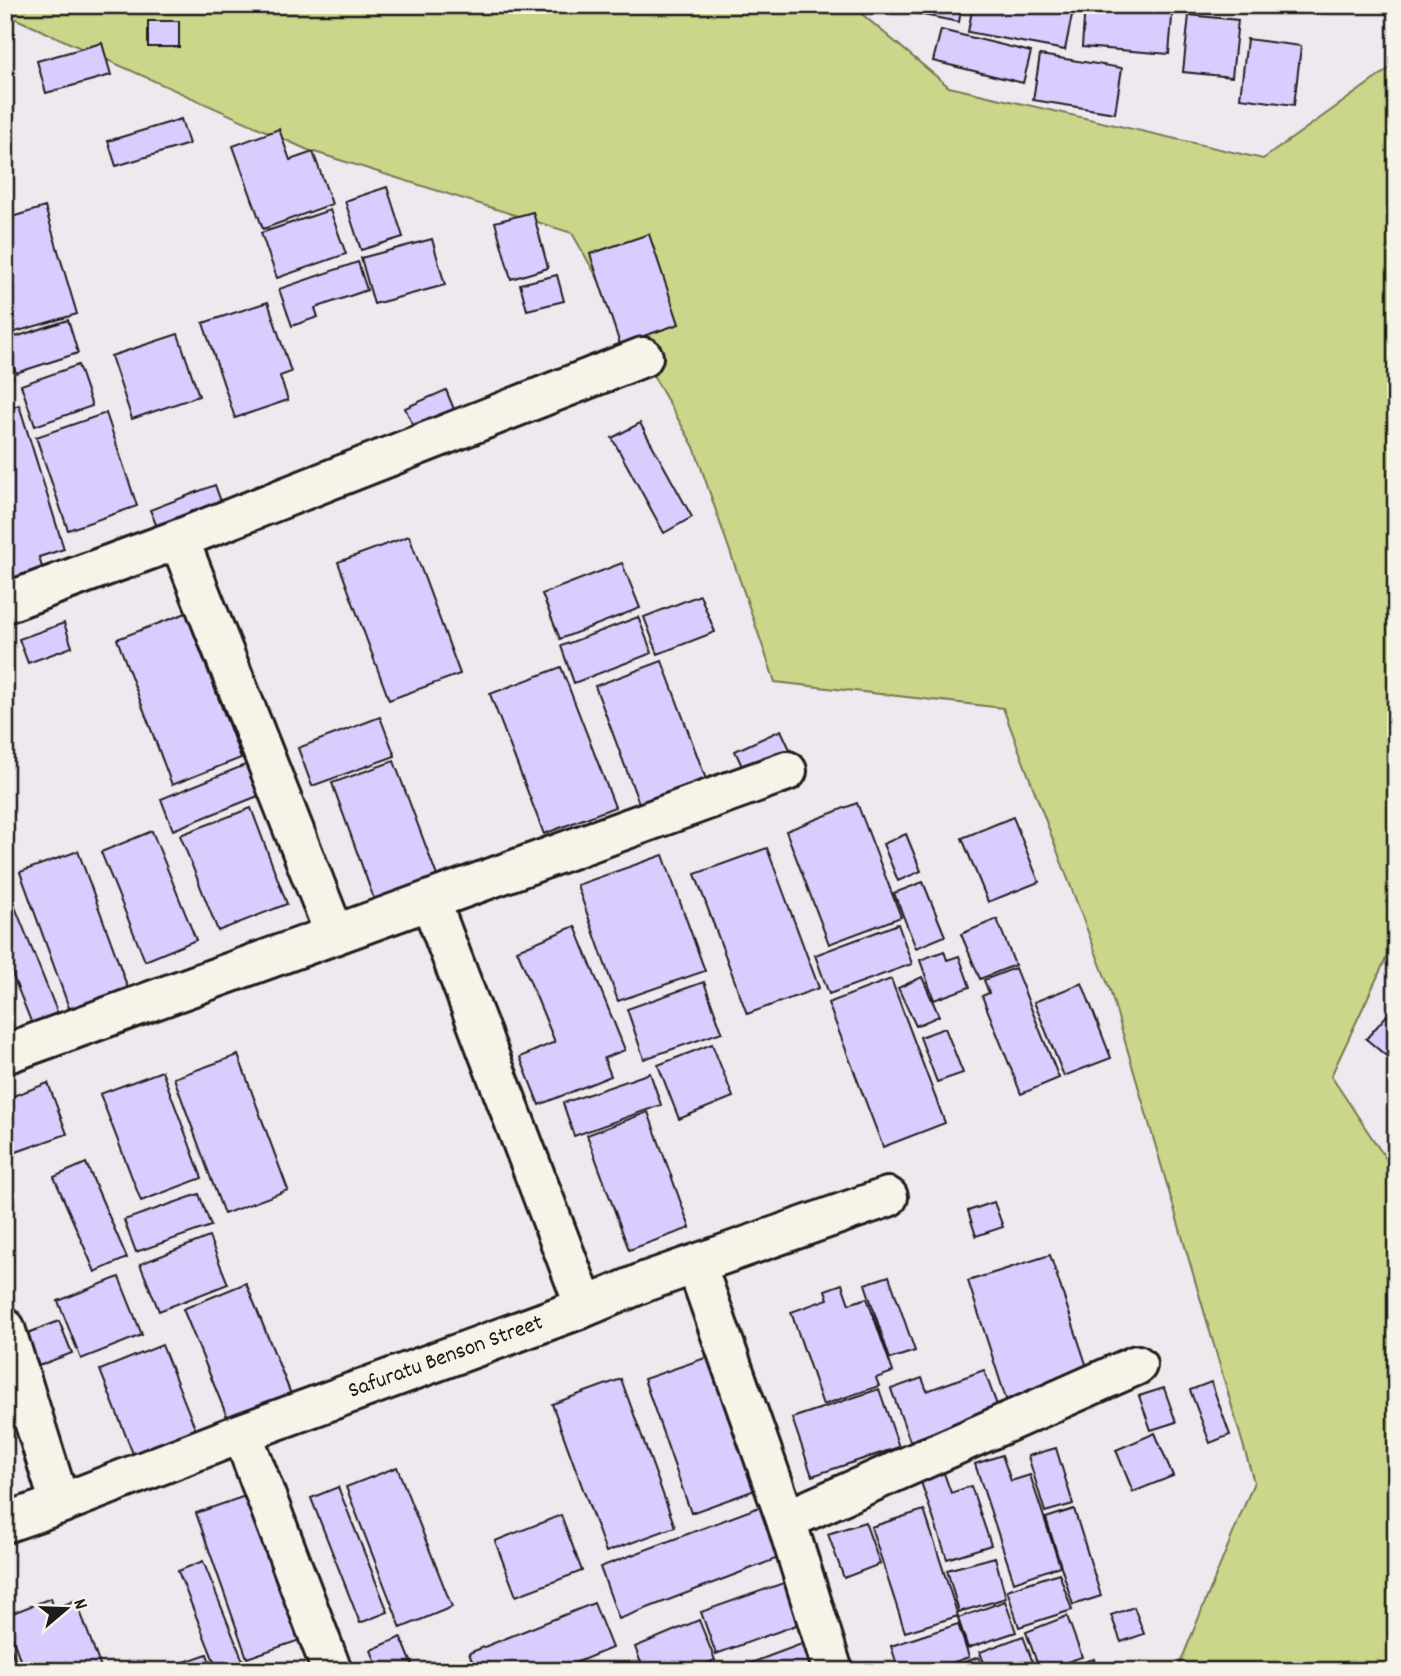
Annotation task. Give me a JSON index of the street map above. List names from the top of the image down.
{
  "streets": {
    "street": ["Safuratu Benson Street"]
  },
  "north": "right"
}
